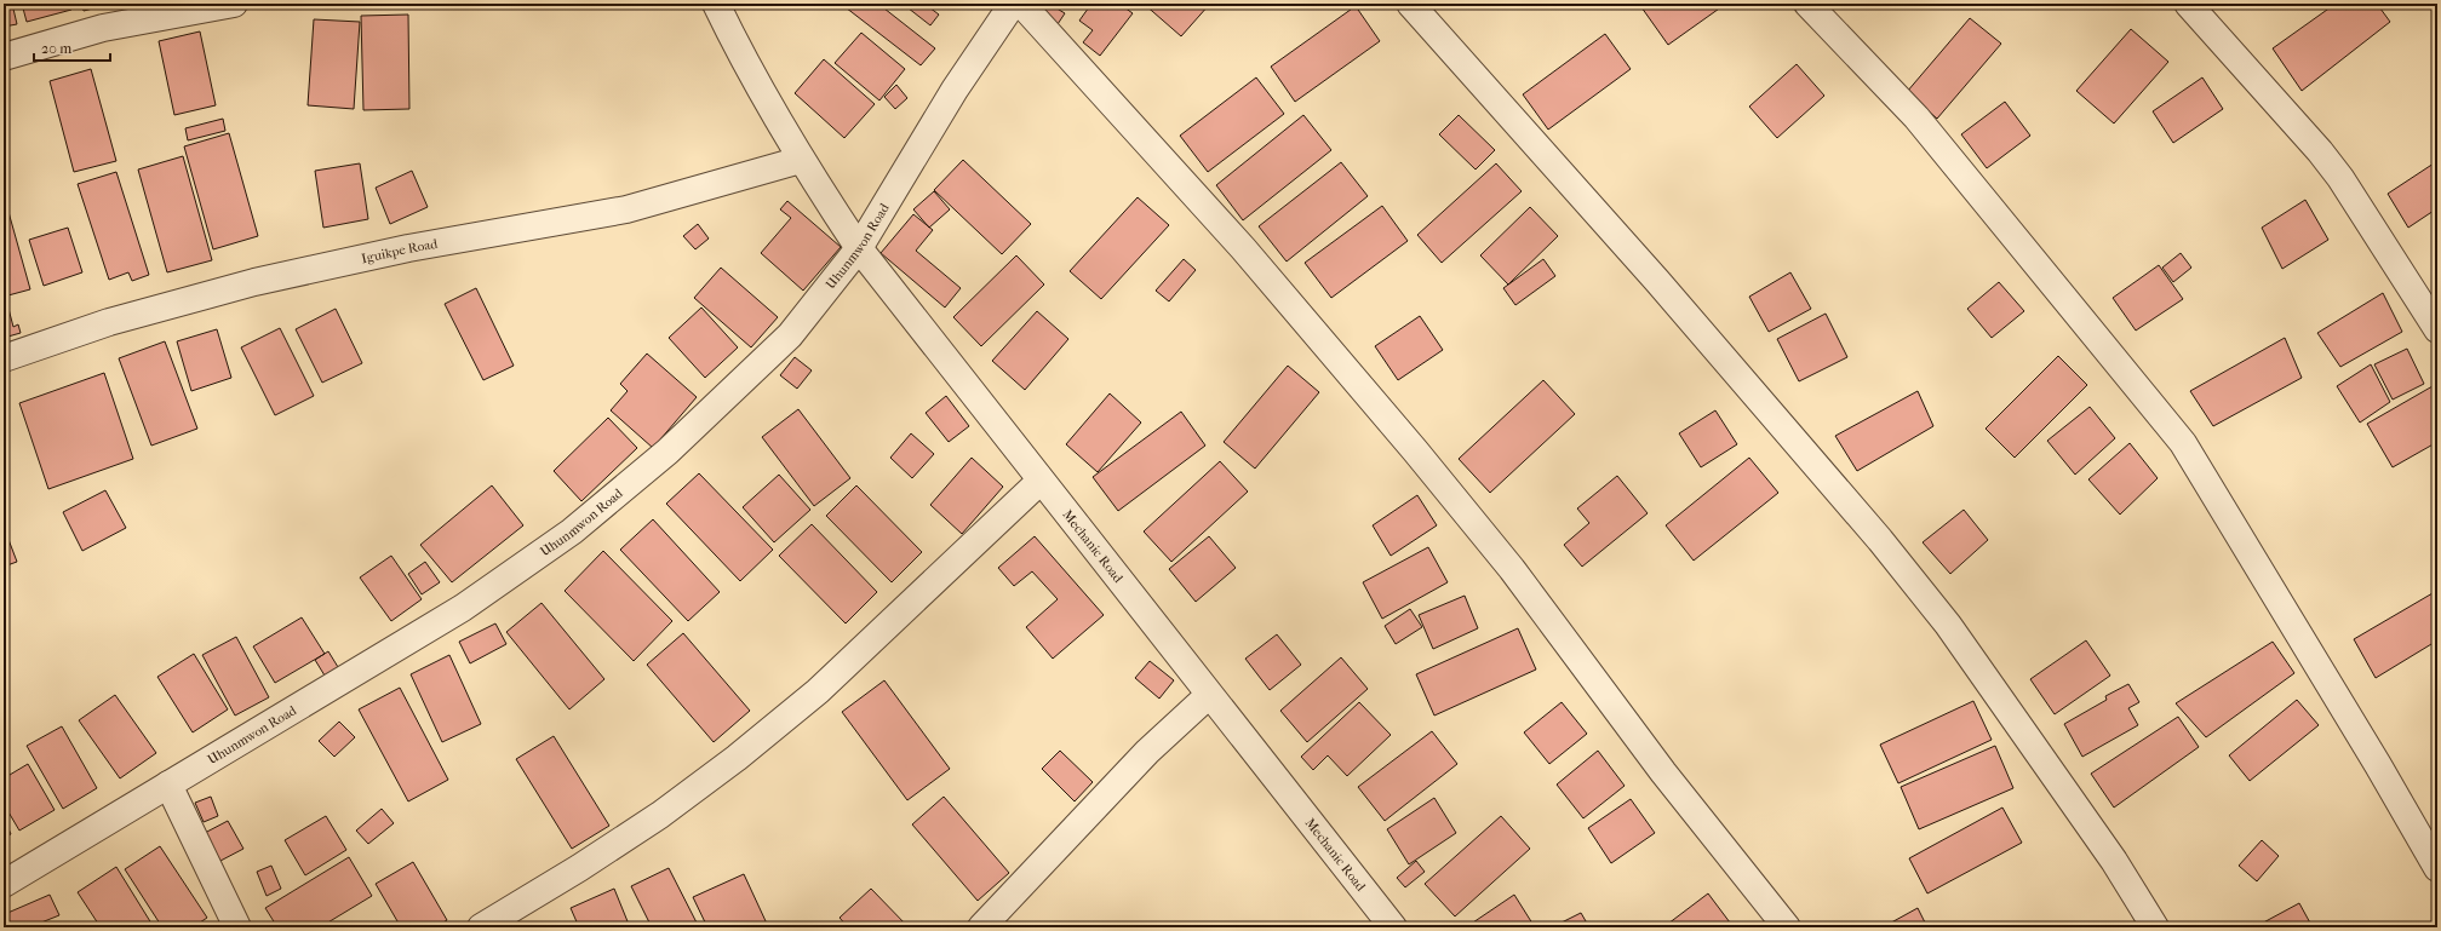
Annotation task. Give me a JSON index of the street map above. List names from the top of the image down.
{
  "streets": {
    "street": ["Uhunmwon Road", "Iguikpe Road", "Mechanic Road"]
  },
  "crossings": [
    ["Uhunmwon Road", "Mechanic Road"],
    ["Iguikpe Road", "Mechanic Road"]
  ],
  "scale_bar": "20 m"
}
